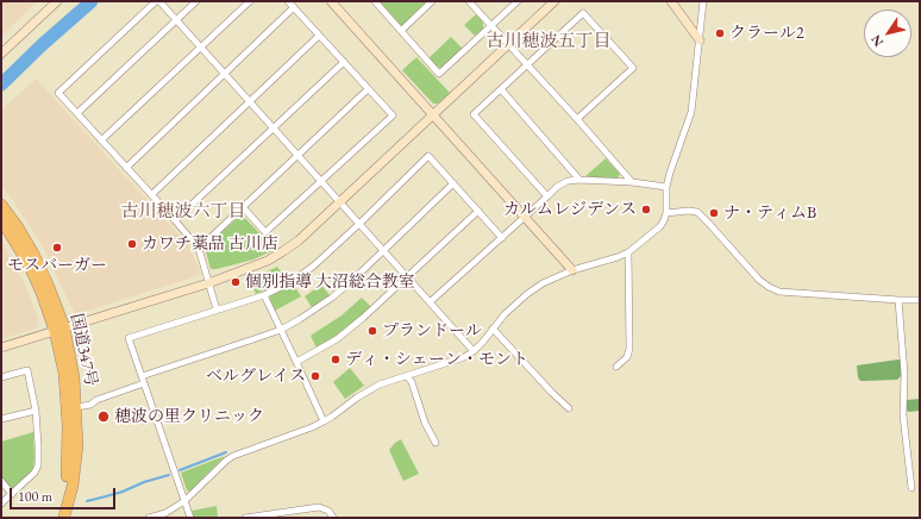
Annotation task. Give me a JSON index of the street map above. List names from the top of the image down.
{
  "streets": {
    "highway": ["国道347号"]
  },
  "districts": ["古川穂波五丁目", "古川穂波六丁目"],
  "places": [
    "クラール2",
    "カルムレジデンス",
    "ナ・ティムB",
    "カワチ薬品 古川店",
    "モスバーガー",
    "個別指導 大沼総合教室",
    "プランドール",
    "ディ・シェーン・モント",
    "ベルグレイス",
    "穂波の里クリニック"
  ],
  "scale_bar": "100 m",
  "north": "bottom left"
}
